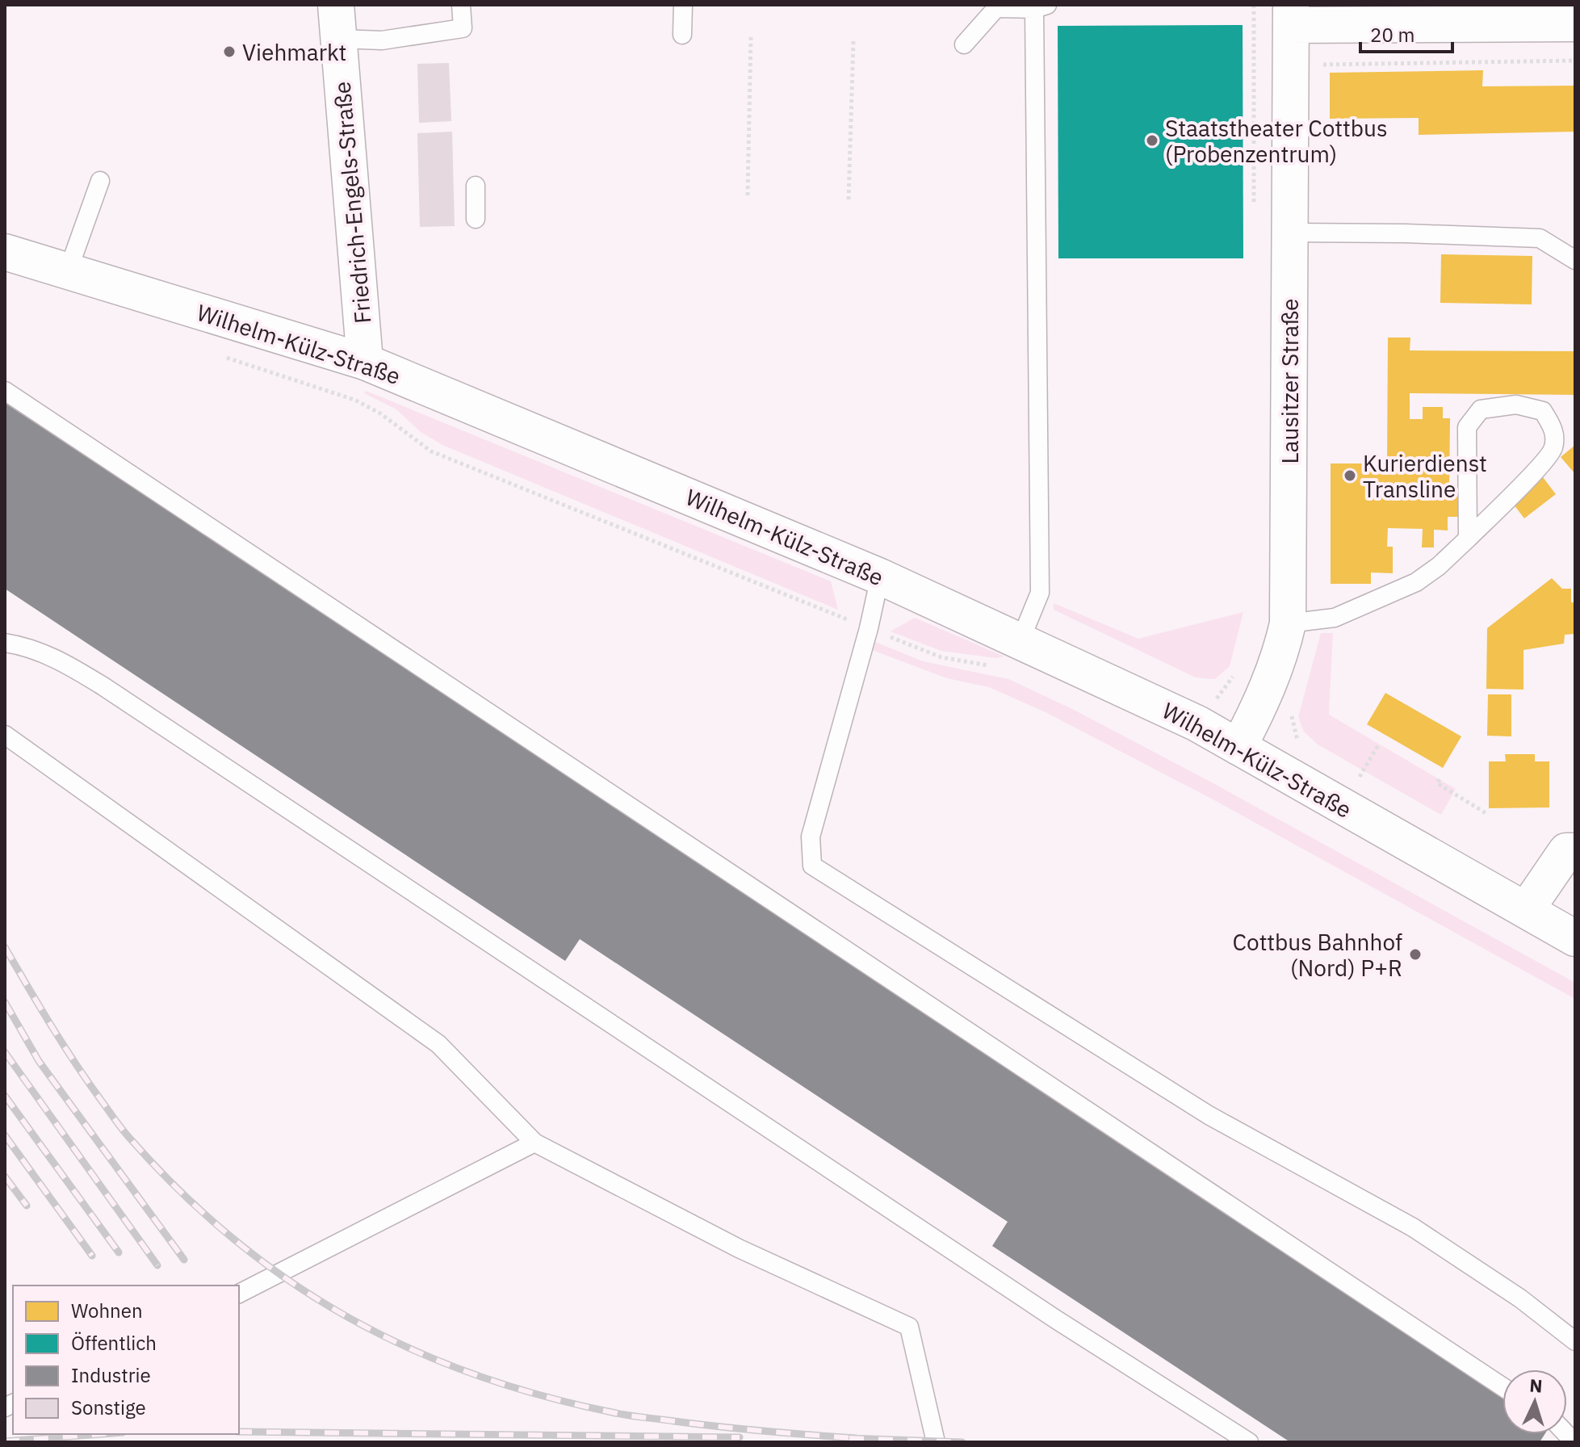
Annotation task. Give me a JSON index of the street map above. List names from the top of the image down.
{
  "streets": {
    "main road": ["Friedrich-Engels-Straße", "Wilhelm-Külz-Straße", "Lausitzer Straße"]
  },
  "crossings": [
    ["Friedrich-Engels-Straße", "Wilhelm-Külz-Straße"],
    ["Wilhelm-Külz-Straße", "Lausitzer Straße"]
  ],
  "places": [
    "Viehmarkt",
    "Staatstheater Cottbus (Probenzentrum)",
    "Kurierdienst Transline",
    "Cottbus Bahnhof (Nord) P+R"
  ],
  "legend": [
    "Wohnen",
    "Öffentlich",
    "Industrie",
    "Sonstige"
  ],
  "scale_bar": "20 m",
  "north": "top"
}
